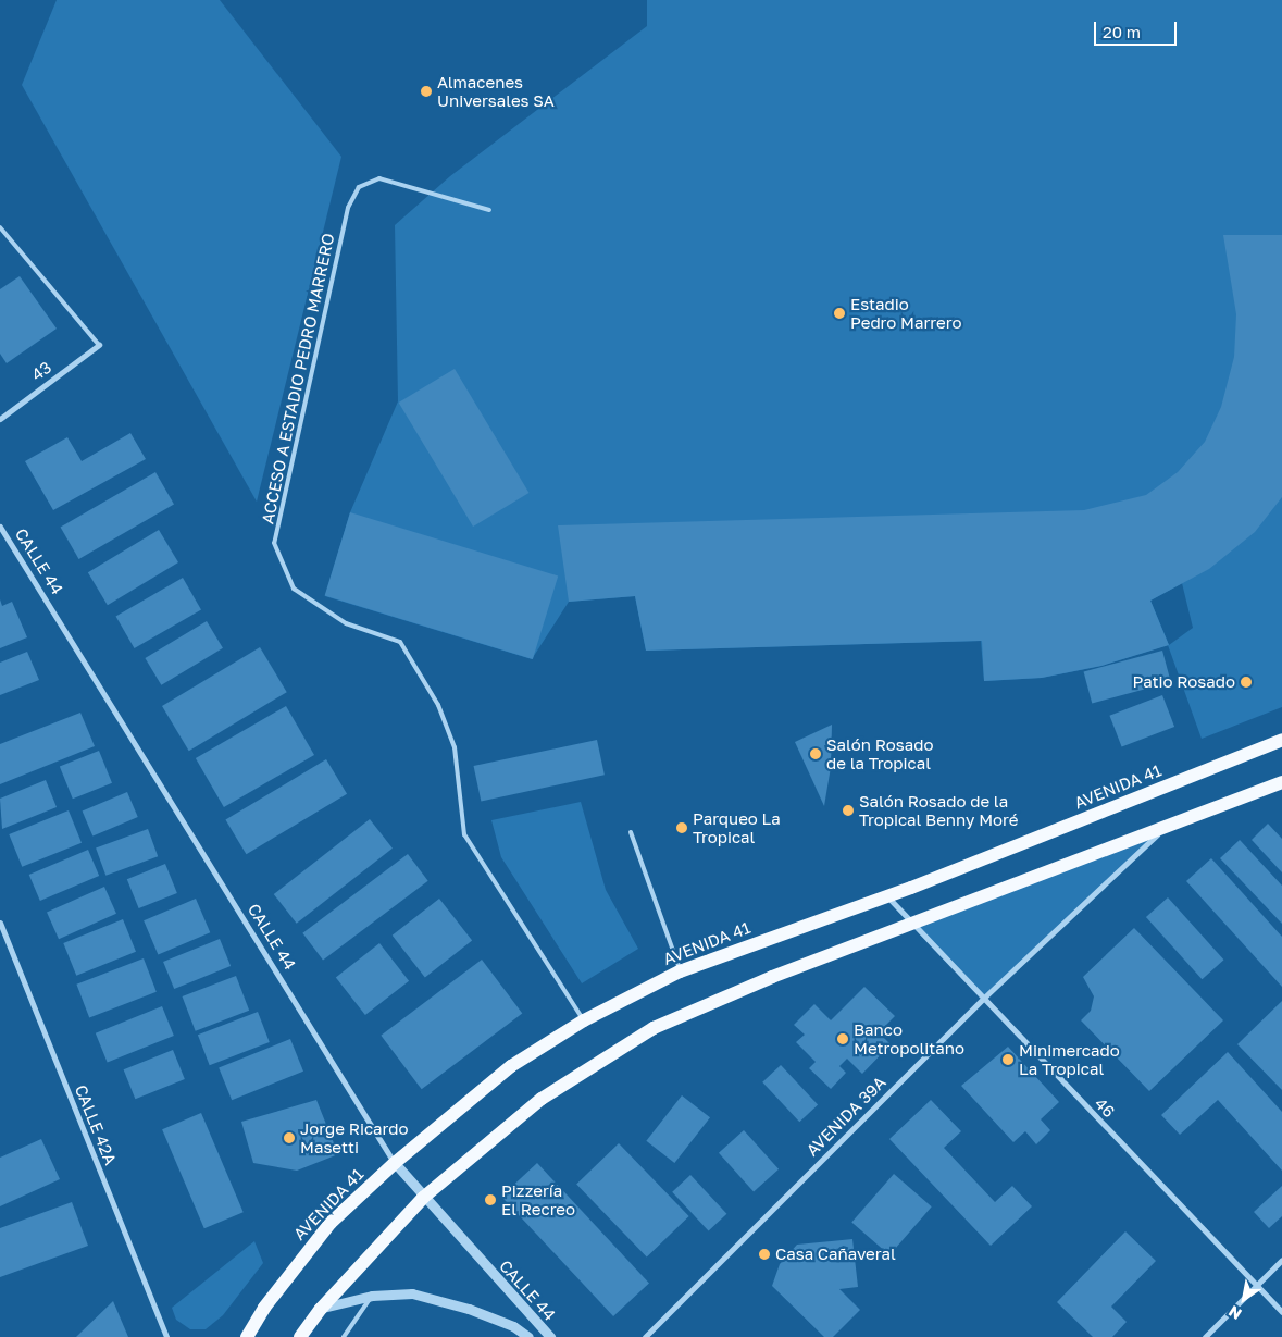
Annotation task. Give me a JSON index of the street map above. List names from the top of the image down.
{
  "streets": {
    "main road": ["AVENIDA 41"],
    "street": [
      "43",
      "CALLE 44",
      "46",
      "AVENIDA 39A",
      "CALLE 42A"
    ],
    "lane": ["ACCESO A ESTADIO PEDRO MARRERO"]
  },
  "crossings": [
    ["ACCESO A ESTADIO PEDRO MARRERO", "AVENIDA 41"],
    ["CALLE 44", "AVENIDA 41"],
    ["AVENIDA 41", "46"],
    ["46", "AVENIDA 39A"]
  ],
  "places": [
    "Almacenes Universales SA",
    "Estadio Pedro Marrero",
    "Patio Rosado",
    "Salón Rosado de la Tropical",
    "Salón Rosado de la Tropical Benny Moré",
    "Parqueo La Tropical",
    "Banco Metropolitano",
    "Minimercado La Tropical",
    "Jorge Ricardo Masetti",
    "Pizzería El Recreo",
    "Casa Cañaveral"
  ],
  "scale_bar": "20 m",
  "north": "bottom left"
}
